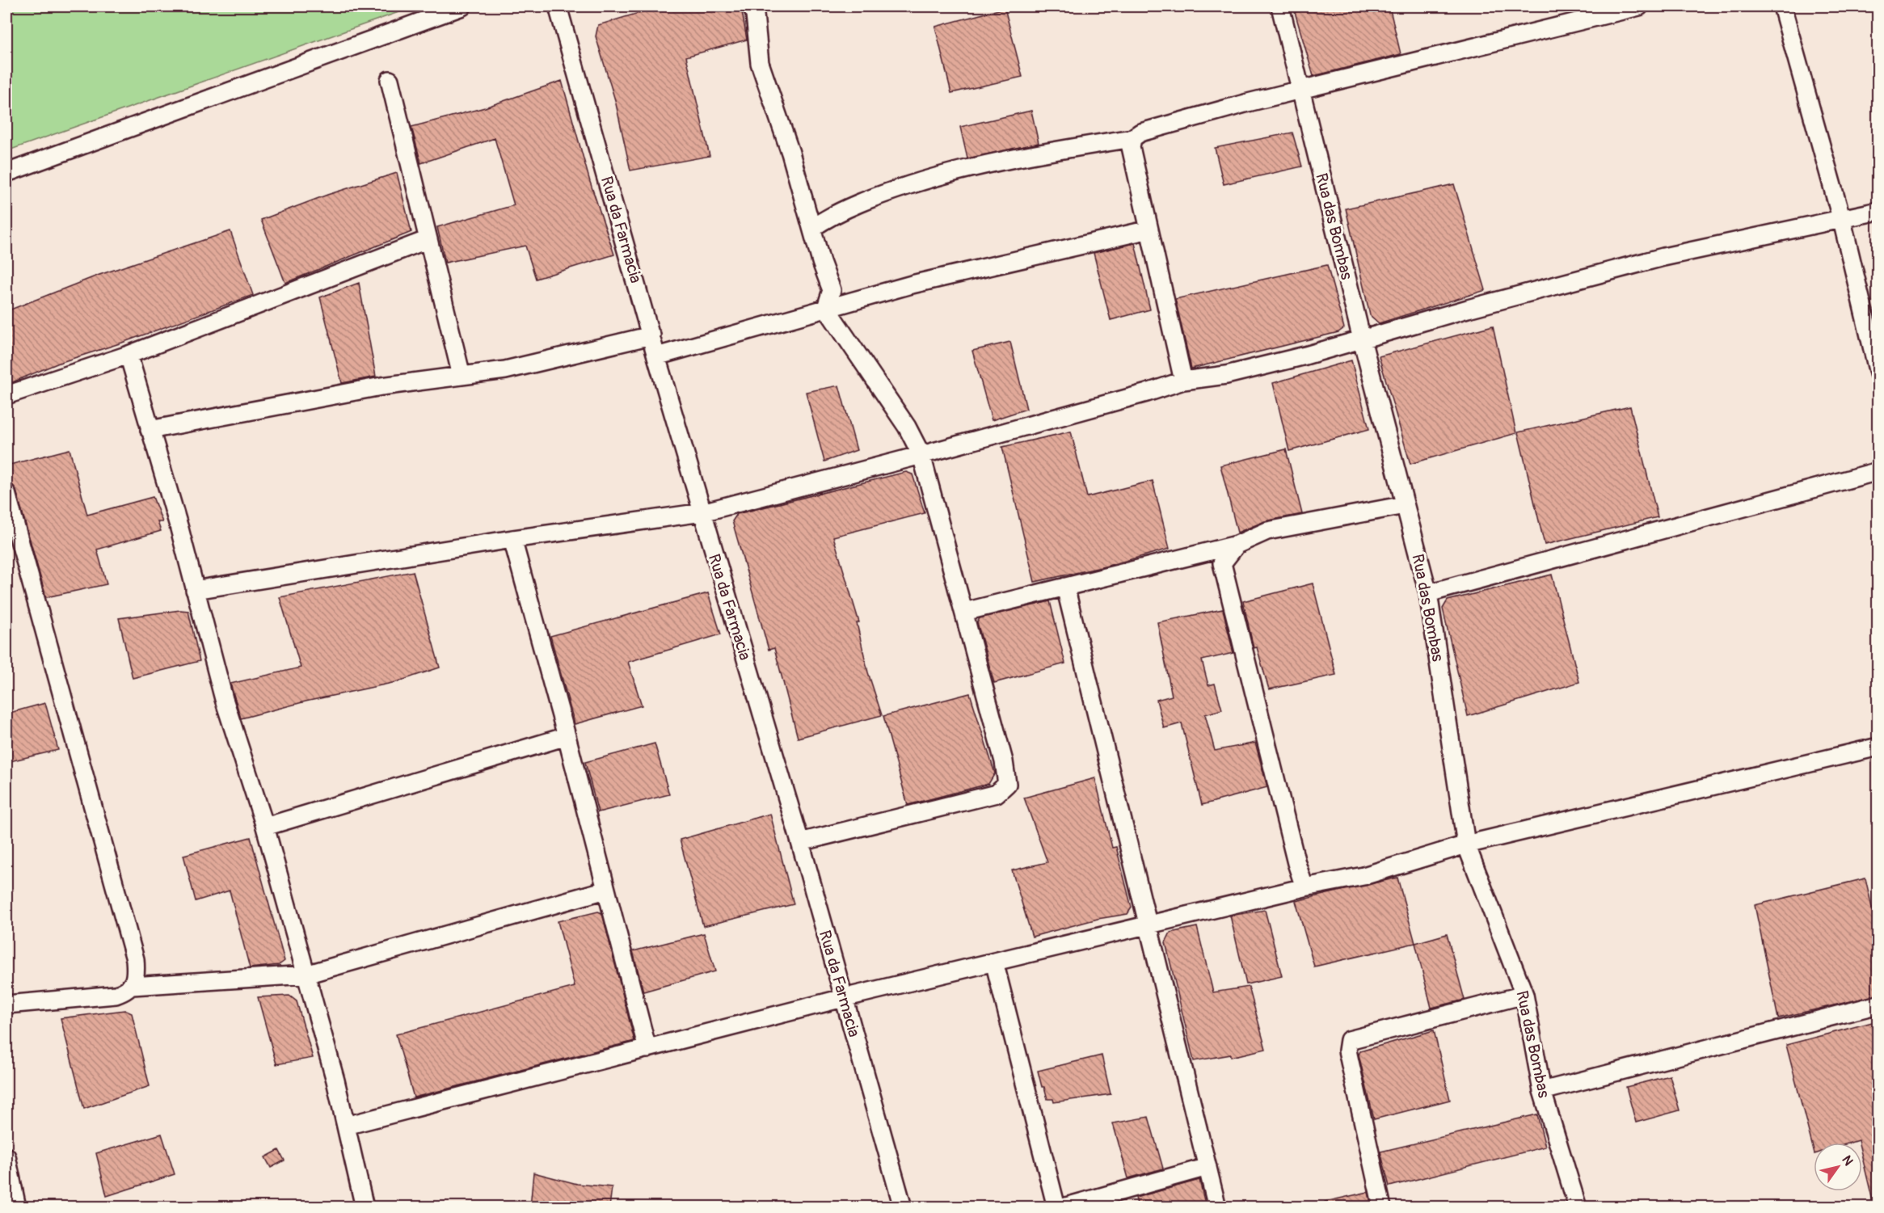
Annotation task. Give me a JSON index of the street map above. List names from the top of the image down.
{
  "streets": {
    "street": ["Rua das Bombas", "Rua da Farmacia"]
  },
  "north": "top right"
}
